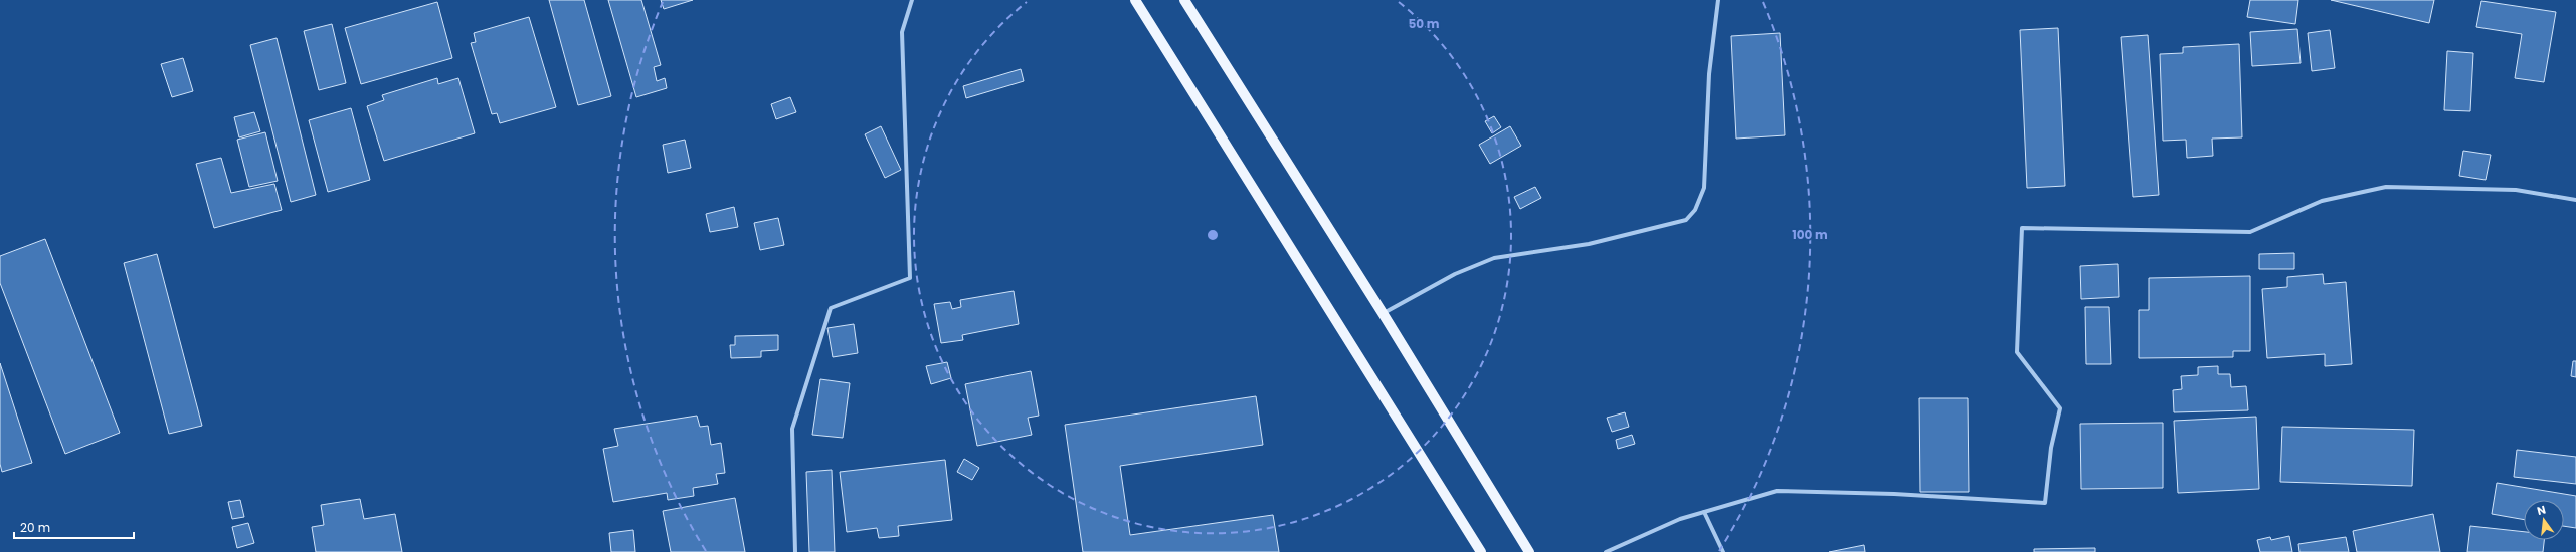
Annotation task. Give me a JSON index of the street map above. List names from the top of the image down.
{
  "scale_bar": "20 m",
  "north": "top",
  "rings": ["50 m", "100 m"]
}
